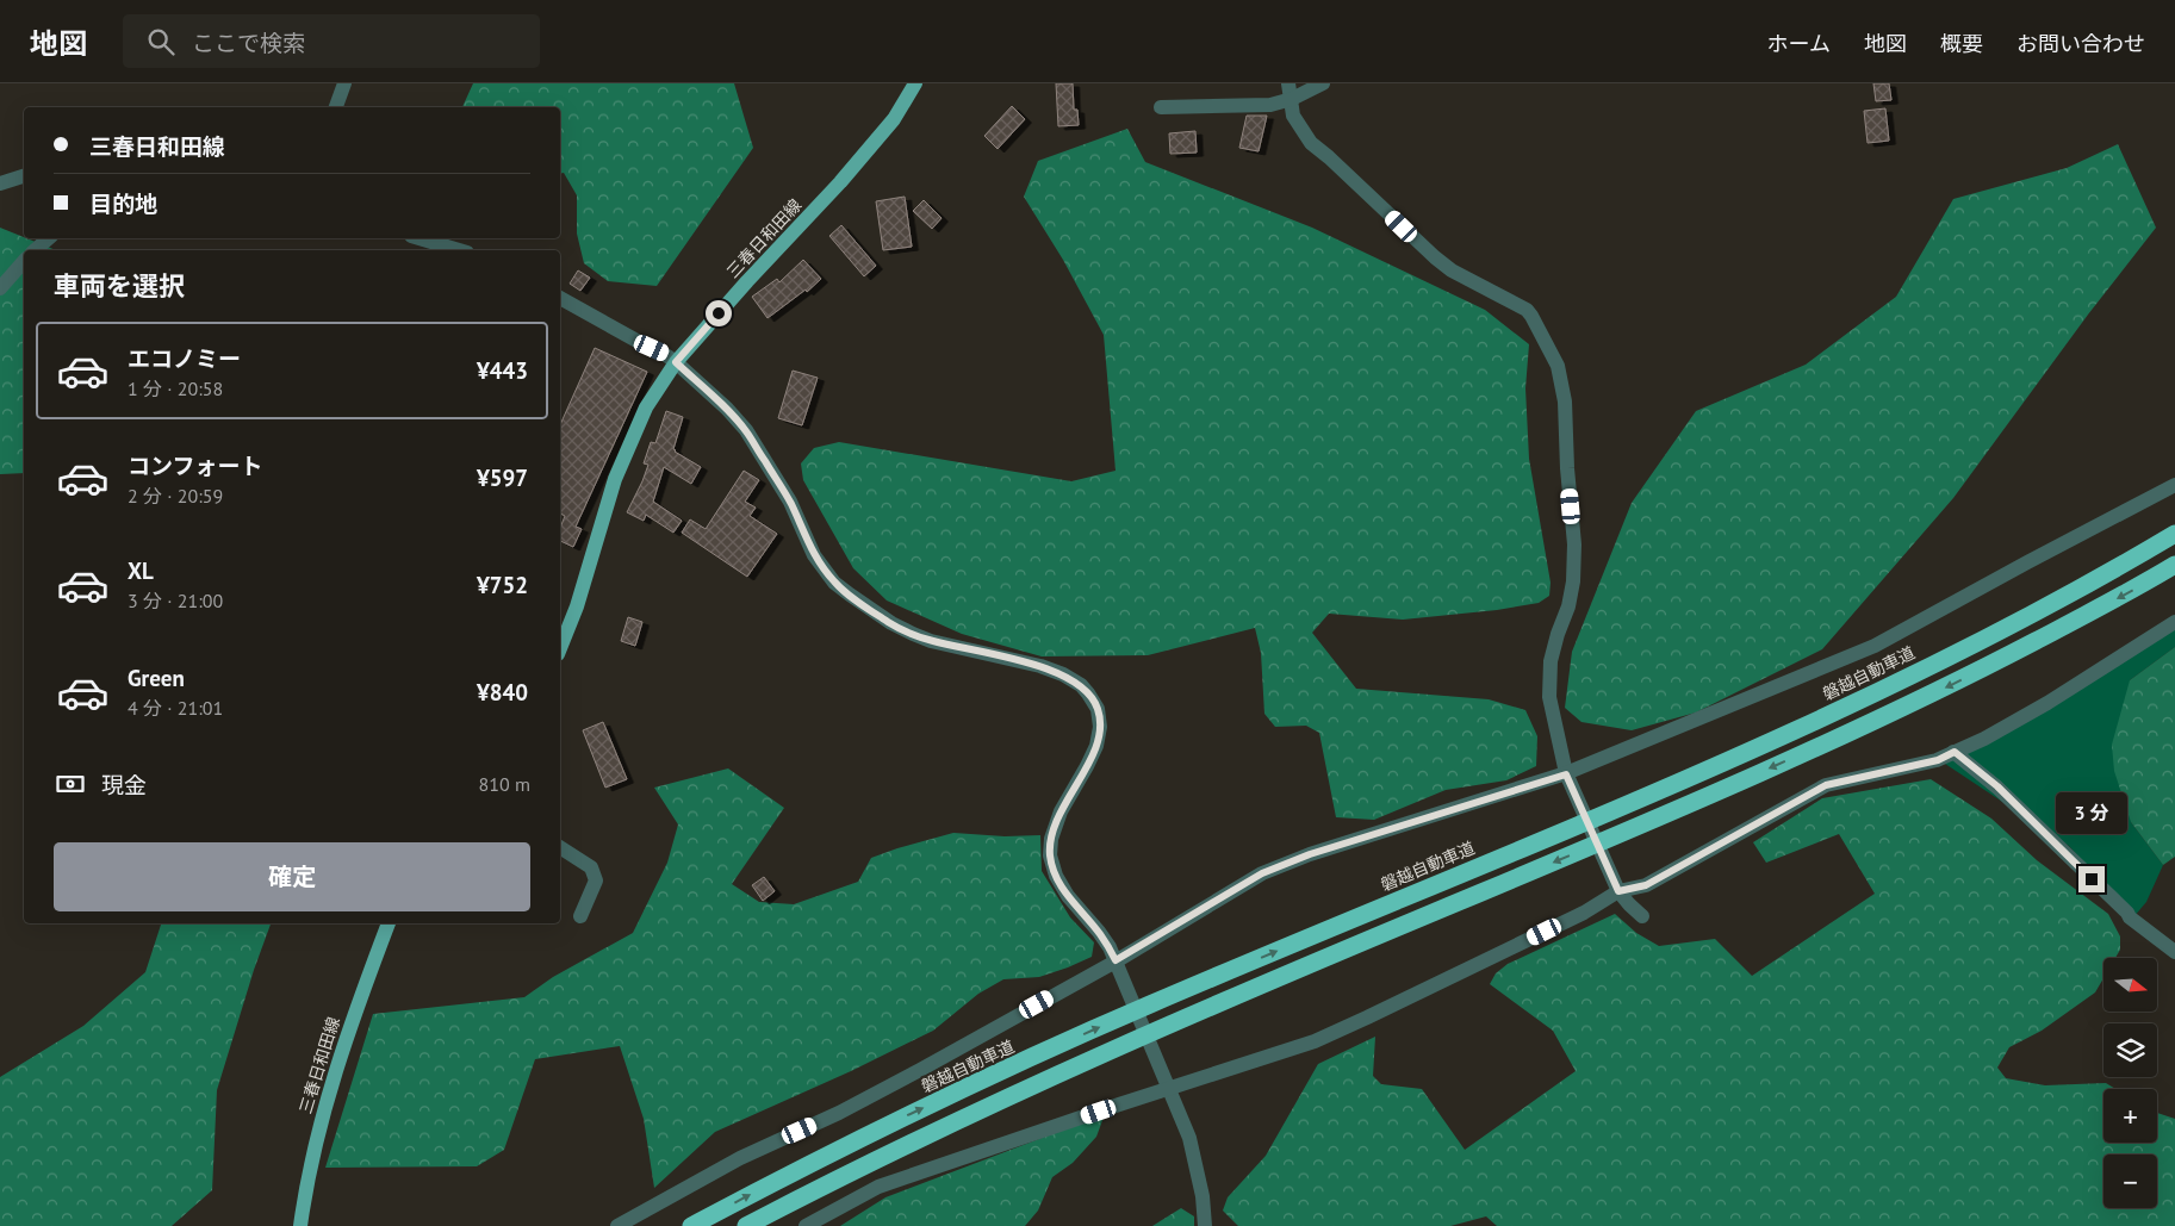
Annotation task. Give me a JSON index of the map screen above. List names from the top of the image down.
{
  "streets": {
    "highway": ["磐越自動車道"],
    "main road": ["三春日和田線"]
  },
  "north": "right",
  "page": {
    "header": "地図",
    "search": "ここで検索",
    "nav": [
      "ホーム",
      "地図",
      "概要",
      "お問い合わせ"
    ],
    "banner": ["三春日和田線", "目的地"],
    "heading": "車両を選択",
    "list": [
      {
        "name": "エコノミー",
        "note": "1 分 · 20:58",
        "value": "¥443"
      },
      {
        "name": "コンフォート",
        "note": "2 分 · 20:59",
        "value": "¥597"
      },
      {
        "name": "XL",
        "note": "3 分 · 21:00",
        "value": "¥752"
      },
      {
        "name": "Green",
        "note": "4 分 · 21:01",
        "value": "¥840"
      }
    ],
    "pay": ["現金", "810 m"],
    "bubble": "3 分",
    "buttons": "確定",
    "map_buttons": ["+", "−"]
  }
}
